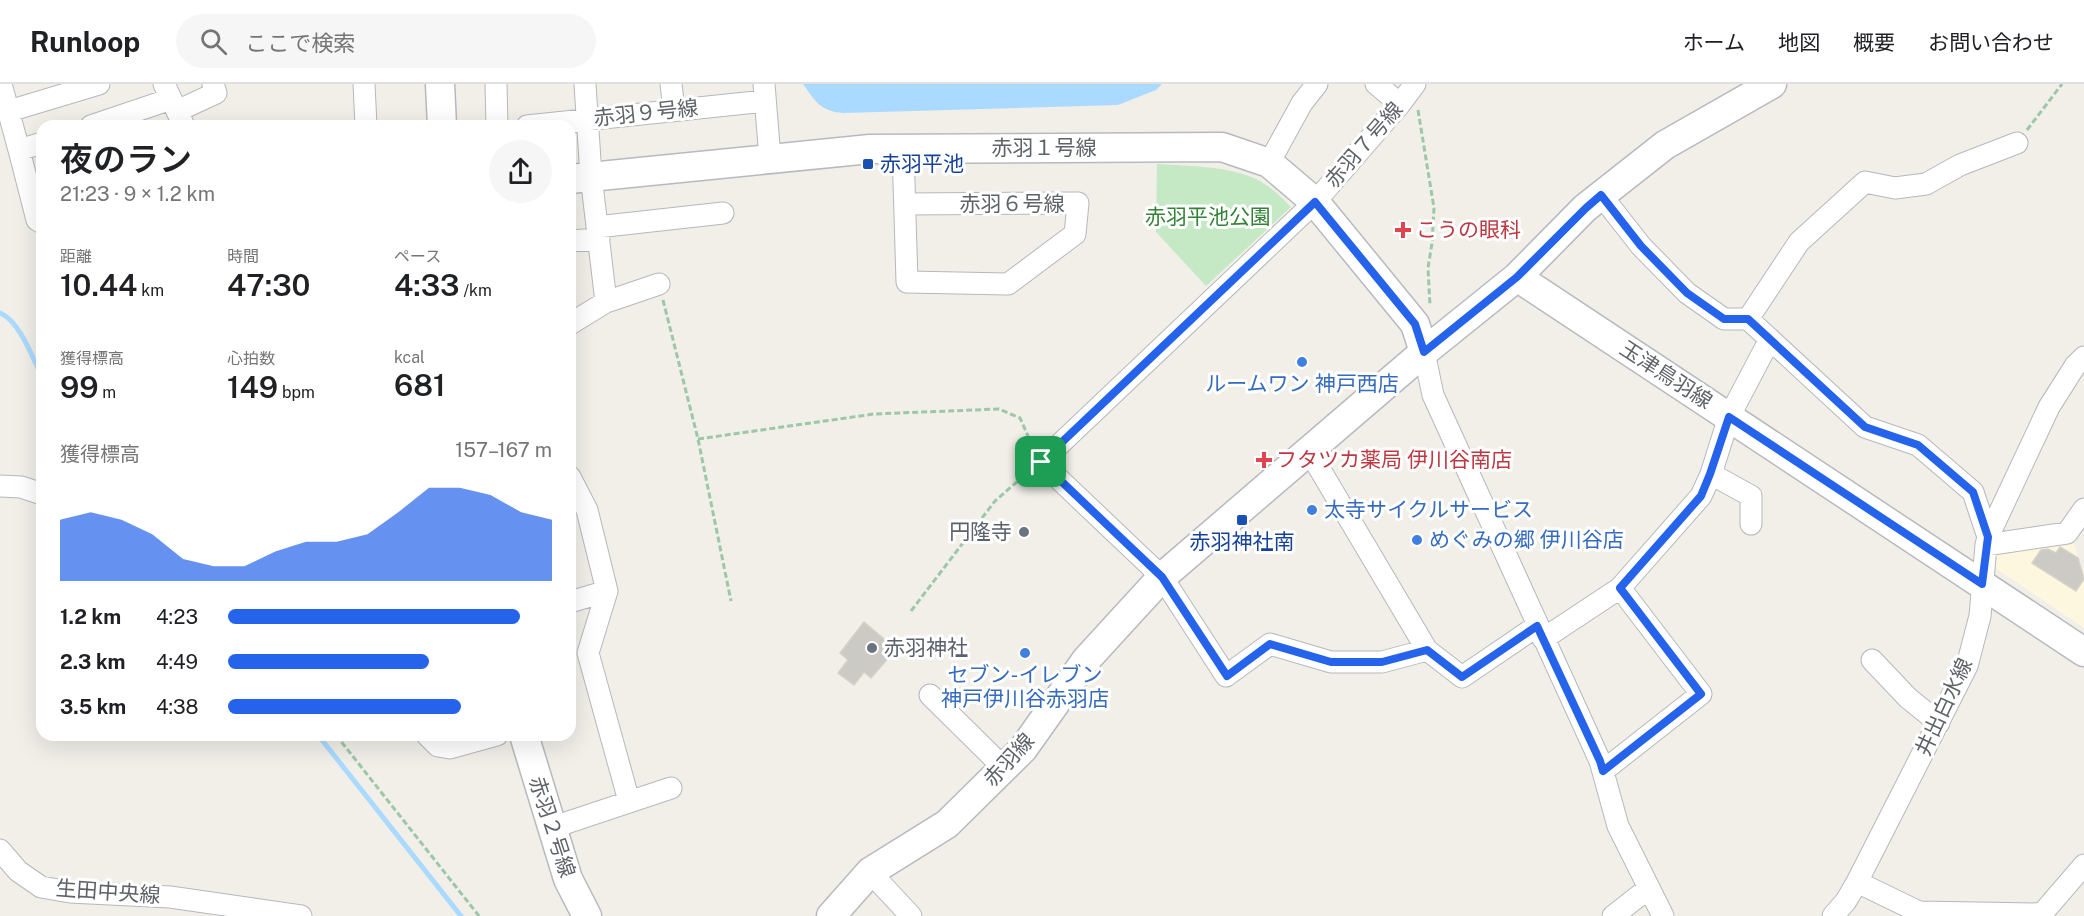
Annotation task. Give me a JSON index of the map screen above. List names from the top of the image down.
{
  "streets": {
    "street": [
      "赤羽９号線",
      "赤羽７号線",
      "赤羽１号線",
      "赤羽６号線",
      "玉津鳥羽線",
      "井出白水線",
      "赤羽線",
      "赤羽２号線",
      "生田中央線"
    ]
  },
  "crossings": [
    ["赤羽７号線", "赤羽１号線"],
    ["赤羽１号線", "赤羽６号線"],
    ["赤羽１号線", "赤羽線"],
    ["玉津鳥羽線", "井出白水線"],
    ["玉津鳥羽線", "赤羽線"]
  ],
  "parks": ["赤羽平池公園"],
  "places": {
    "transit": ["赤羽平池", "赤羽神社南"],
    "health": ["こうの眼科", "フタツカ薬局 伊川谷南店"],
    "other": [
      "ルームワン 神戸西店",
      "太寺サイクルサービス",
      "円隆寺",
      "めぐみの郷 伊川谷店",
      "赤羽神社",
      "セブン-イレブン 神戸伊川谷赤羽店"
    ]
  },
  "page": {
    "header": "Runloop",
    "search": "ここで検索",
    "nav": [
      "ホーム",
      "地図",
      "概要",
      "お問い合わせ"
    ],
    "heading": ["夜のラン", "21:23 · 9 × 1.2 km"],
    "stats": [
      ["距離", "10.44 km"],
      ["時間", "47:30"],
      ["ペース", "4:33 /km"],
      ["獲得標高", "99 m"],
      ["心拍数", "149 bpm"],
      ["kcal", "681"]
    ],
    "chart": ["獲得標高", "157–167 m"],
    "list": [
      {
        "name": "1.2 km",
        "note": "4:23"
      },
      {
        "name": "2.3 km",
        "note": "4:49"
      },
      {
        "name": "3.5 km",
        "note": "4:38"
      }
    ]
  }
}
